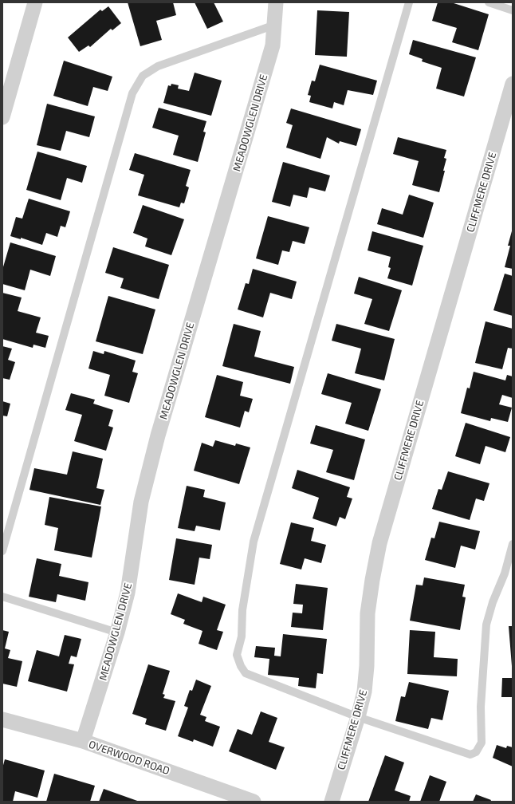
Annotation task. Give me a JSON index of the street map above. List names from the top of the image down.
{
  "streets": {
    "street": ["MEADOWGLEN DRIVE", "CLIFFMERE DRIVE", "OVERWOOD ROAD"]
  },
  "crossings": [
    ["MEADOWGLEN DRIVE", "OVERWOOD ROAD"]
  ]
}
